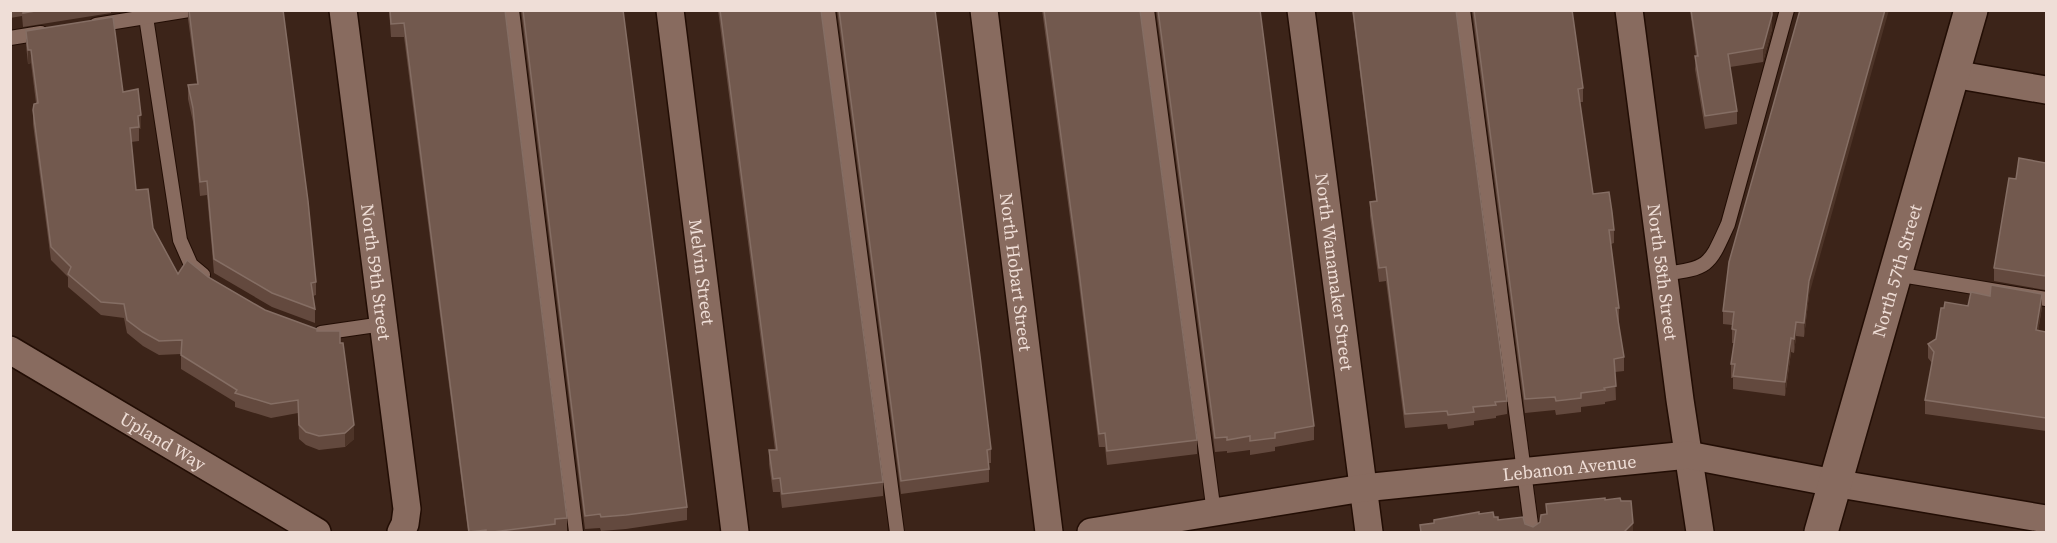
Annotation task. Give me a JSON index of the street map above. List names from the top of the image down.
{
  "streets": {
    "street": [
      "North Wanamaker Street",
      "North 59th Street",
      "Melvin Street",
      "North Hobart Street",
      "North 58th Street",
      "North 57th Street",
      "Upland Way",
      "Lebanon Avenue"
    ]
  },
  "crossings": [
    ["North Wanamaker Street", "Lebanon Avenue"],
    ["North 58th Street", "Lebanon Avenue"],
    ["North 57th Street", "Lebanon Avenue"]
  ]
}
